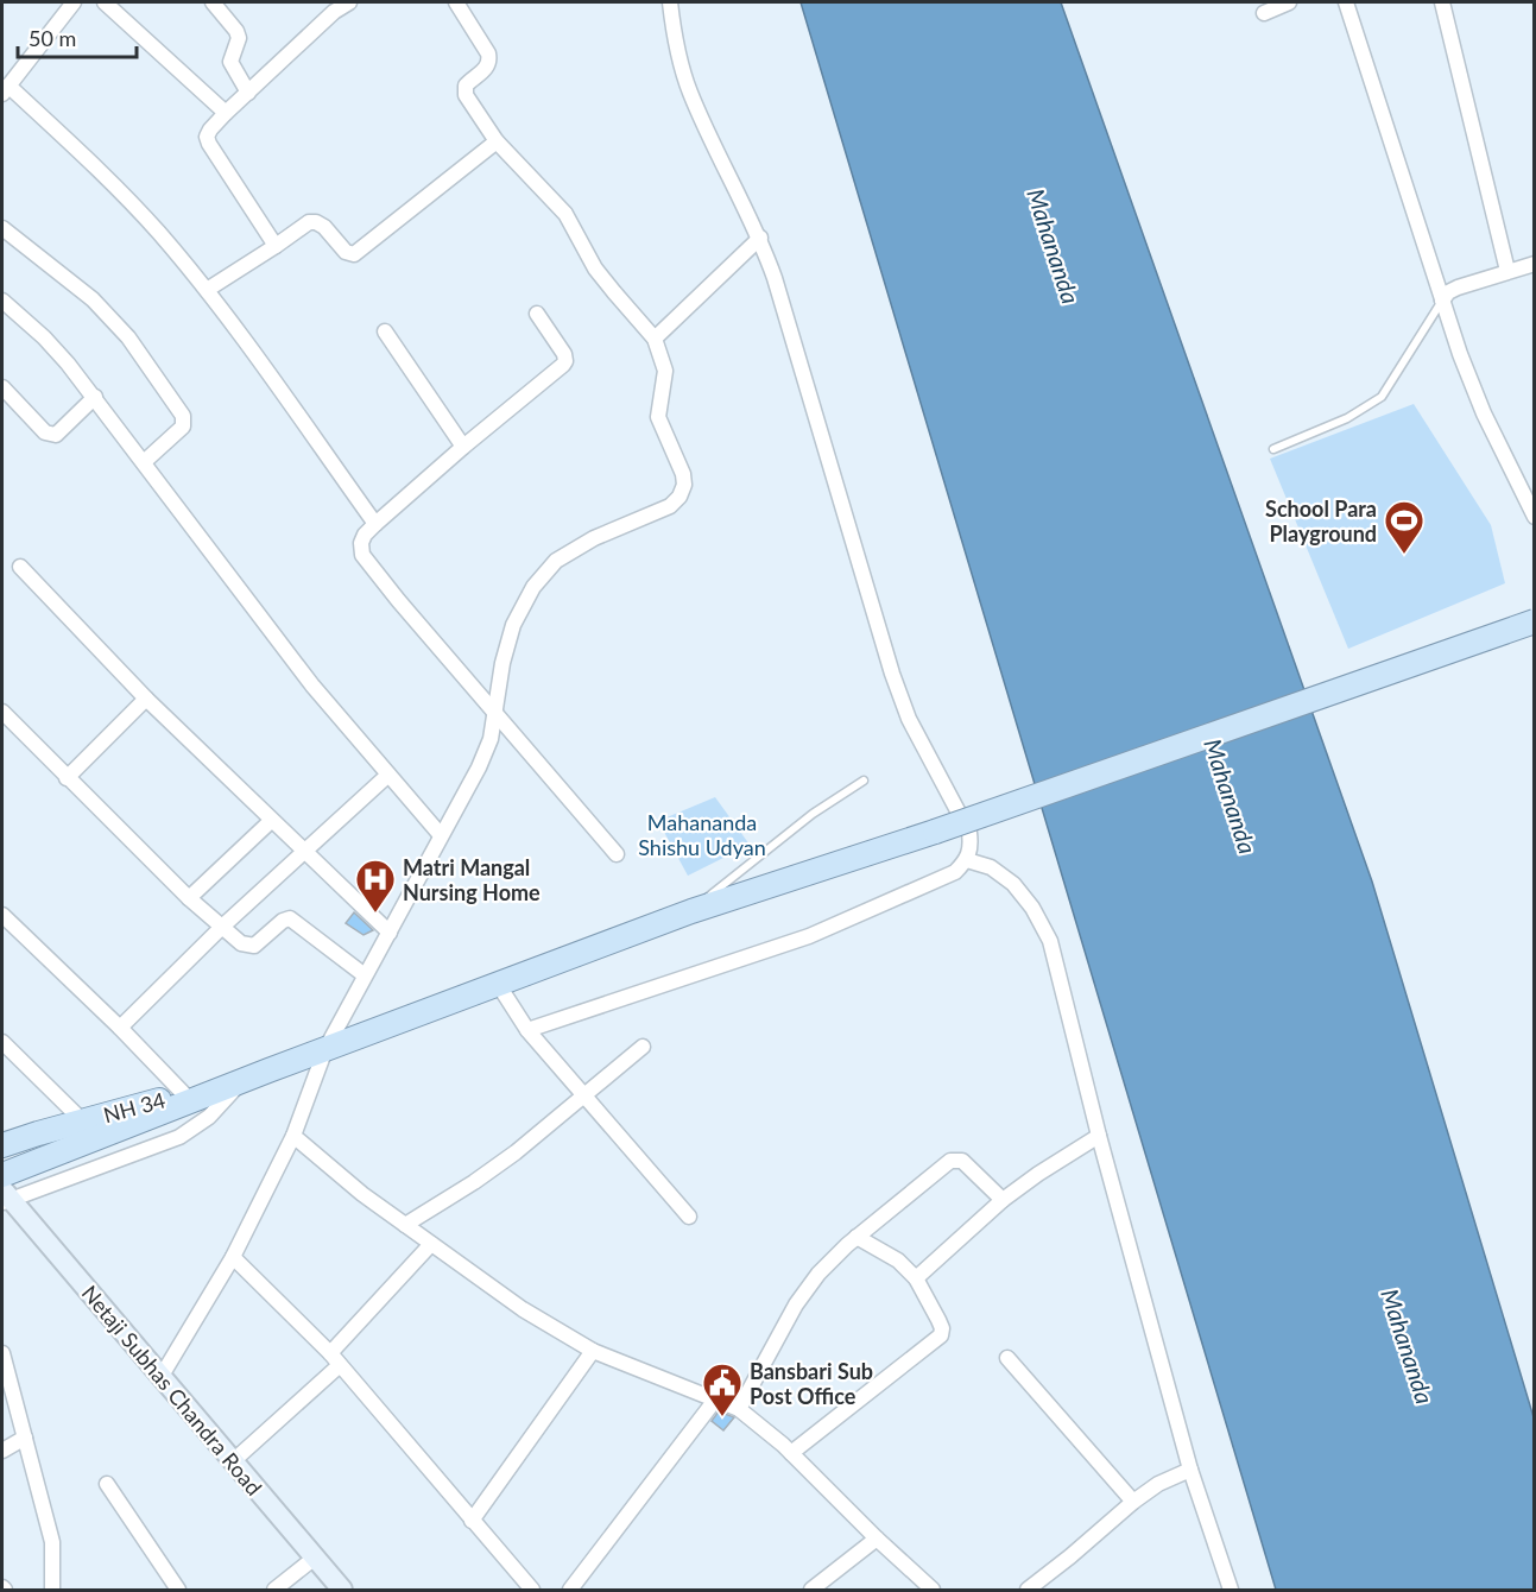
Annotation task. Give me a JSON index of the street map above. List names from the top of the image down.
{
  "streets": {
    "main road": ["NH 34", "Netaji Subhas Chandra Road"]
  },
  "water": ["Mahananda"],
  "parks": ["Mahananda Shishu Udyan"],
  "places": {
    "sports": ["School Para Playground"],
    "hospital": ["Matri Mangal Nursing Home"],
    "public building": ["Bansbari Sub Post Office"]
  },
  "scale_bar": "50 m"
}
